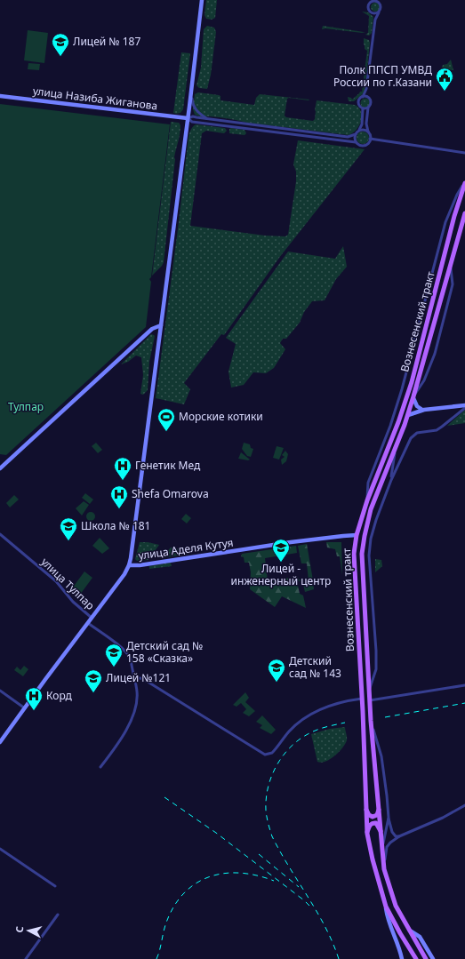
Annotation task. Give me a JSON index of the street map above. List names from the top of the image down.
{
  "streets": {
    "main road": ["улица Назиба Жиганова", "Вознесенский тракт", "улица Аделя Кутуя"],
    "street": ["улица Тулпар"]
  },
  "crossings": [
    ["Вознесенский тракт", "улица Аделя Кутуя"],
    ["улица Аделя Кутуя", "улица Тулпар"]
  ],
  "parks": ["Тулпар"],
  "places": {
    "school or university": [
      "Лицей № 187",
      "Школа № 181",
      "Лицей - инженерный центр",
      "Детский сад № 158 «Сказка»",
      "Детский сад № 143",
      "Лицей №121"
    ],
    "public building": ["Полк ППСП УМВД России по г.Казани"],
    "sports": ["Морские котики"],
    "hospital": ["Генетик Мед", "Shefa Omarova", "Корд"]
  },
  "north": "left"
}
